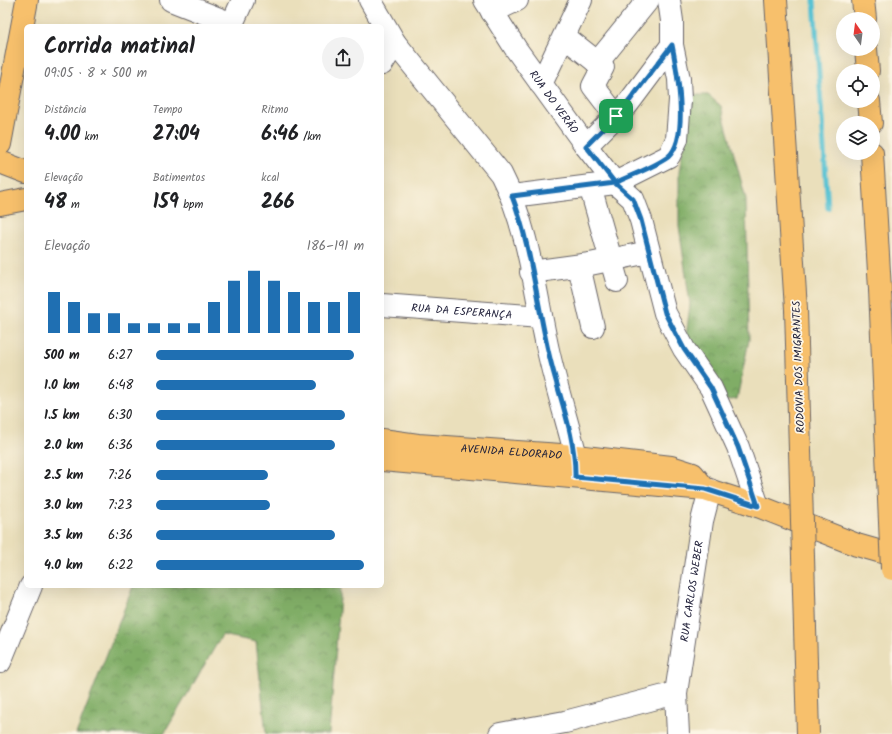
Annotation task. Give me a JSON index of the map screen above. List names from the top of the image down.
{
  "streets": {
    "main road": ["RODOVIA DOS IMIGRANTES", "AVENIDA ELDORADO"],
    "street": ["RUA DO VERÃO", "RUA DA ESPERANÇA", "RUA CARLOS WEBER"]
  },
  "crossings": [
    ["RUA DO VERÃO", "AVENIDA ELDORADO"],
    ["AVENIDA ELDORADO", "RUA CARLOS WEBER"]
  ],
  "north": "top",
  "page": {
    "heading": ["Corrida matinal", "09:05 · 8 × 500 m"],
    "stats": [
      ["Distância", "4.00 km"],
      ["Tempo", "27:04"],
      ["Ritmo", "6:46 /km"],
      ["Elevação", "48 m"],
      ["Batimentos", "159 bpm"],
      ["kcal", "266"]
    ],
    "chart": ["Elevação", "186–191 m"],
    "list": [
      {
        "name": "500 m",
        "note": "6:27"
      },
      {
        "name": "1.0 km",
        "note": "6:48"
      },
      {
        "name": "1.5 km",
        "note": "6:30"
      },
      {
        "name": "2.0 km",
        "note": "6:36"
      },
      {
        "name": "2.5 km",
        "note": "7:26"
      },
      {
        "name": "3.0 km",
        "note": "7:23"
      },
      {
        "name": "3.5 km",
        "note": "6:36"
      },
      {
        "name": "4.0 km",
        "note": "6:22"
      }
    ]
  }
}
